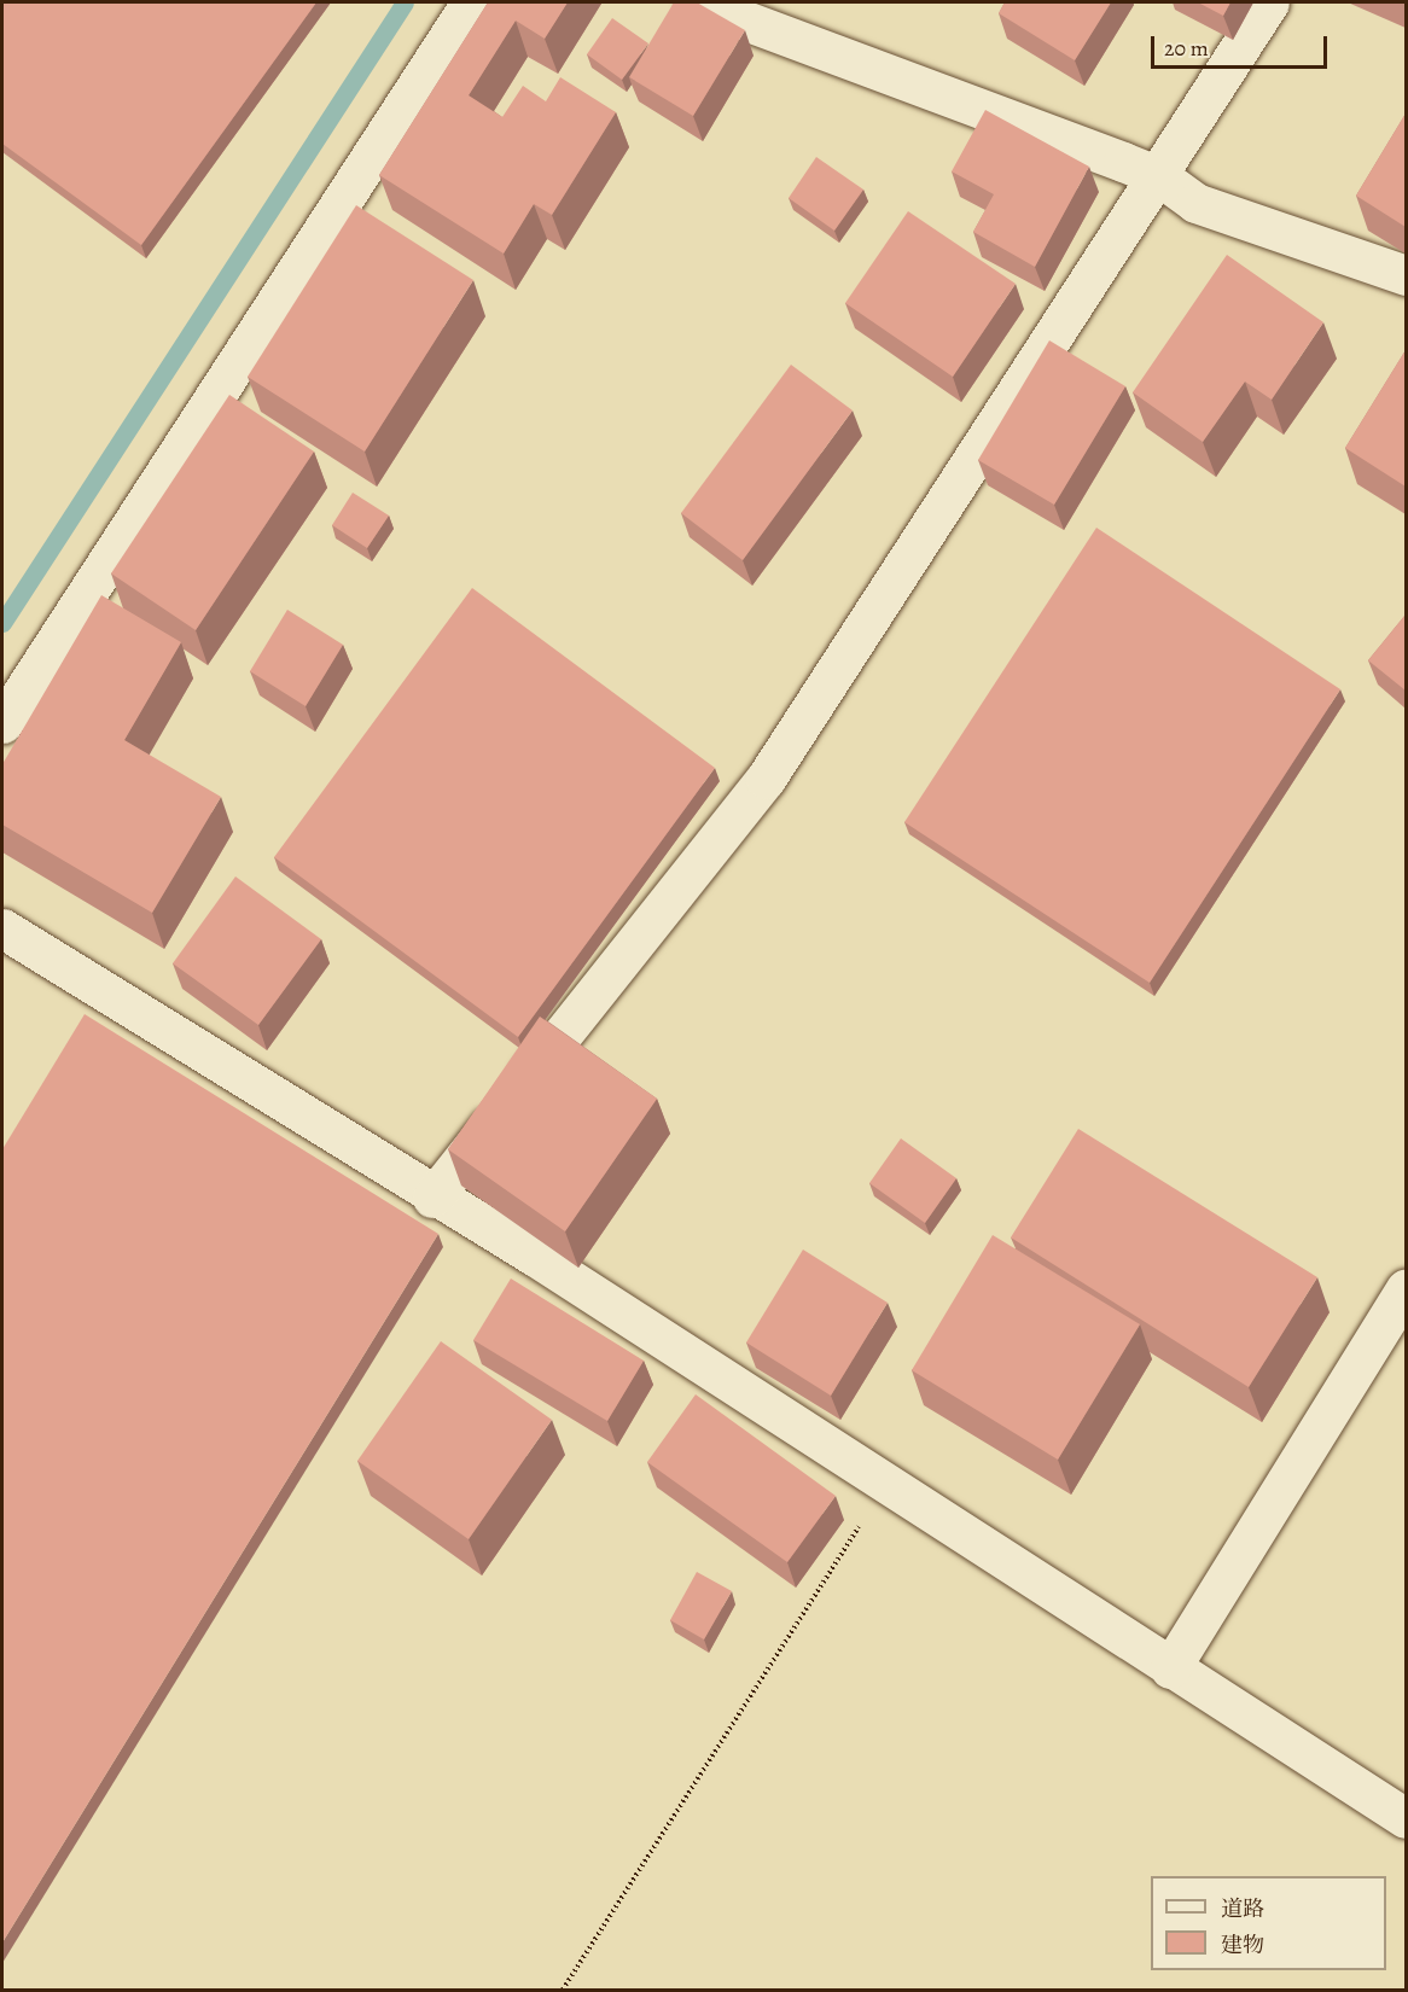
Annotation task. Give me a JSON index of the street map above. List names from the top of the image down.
{
  "legend": ["道路", "建物"],
  "scale_bar": "20 m"
}
